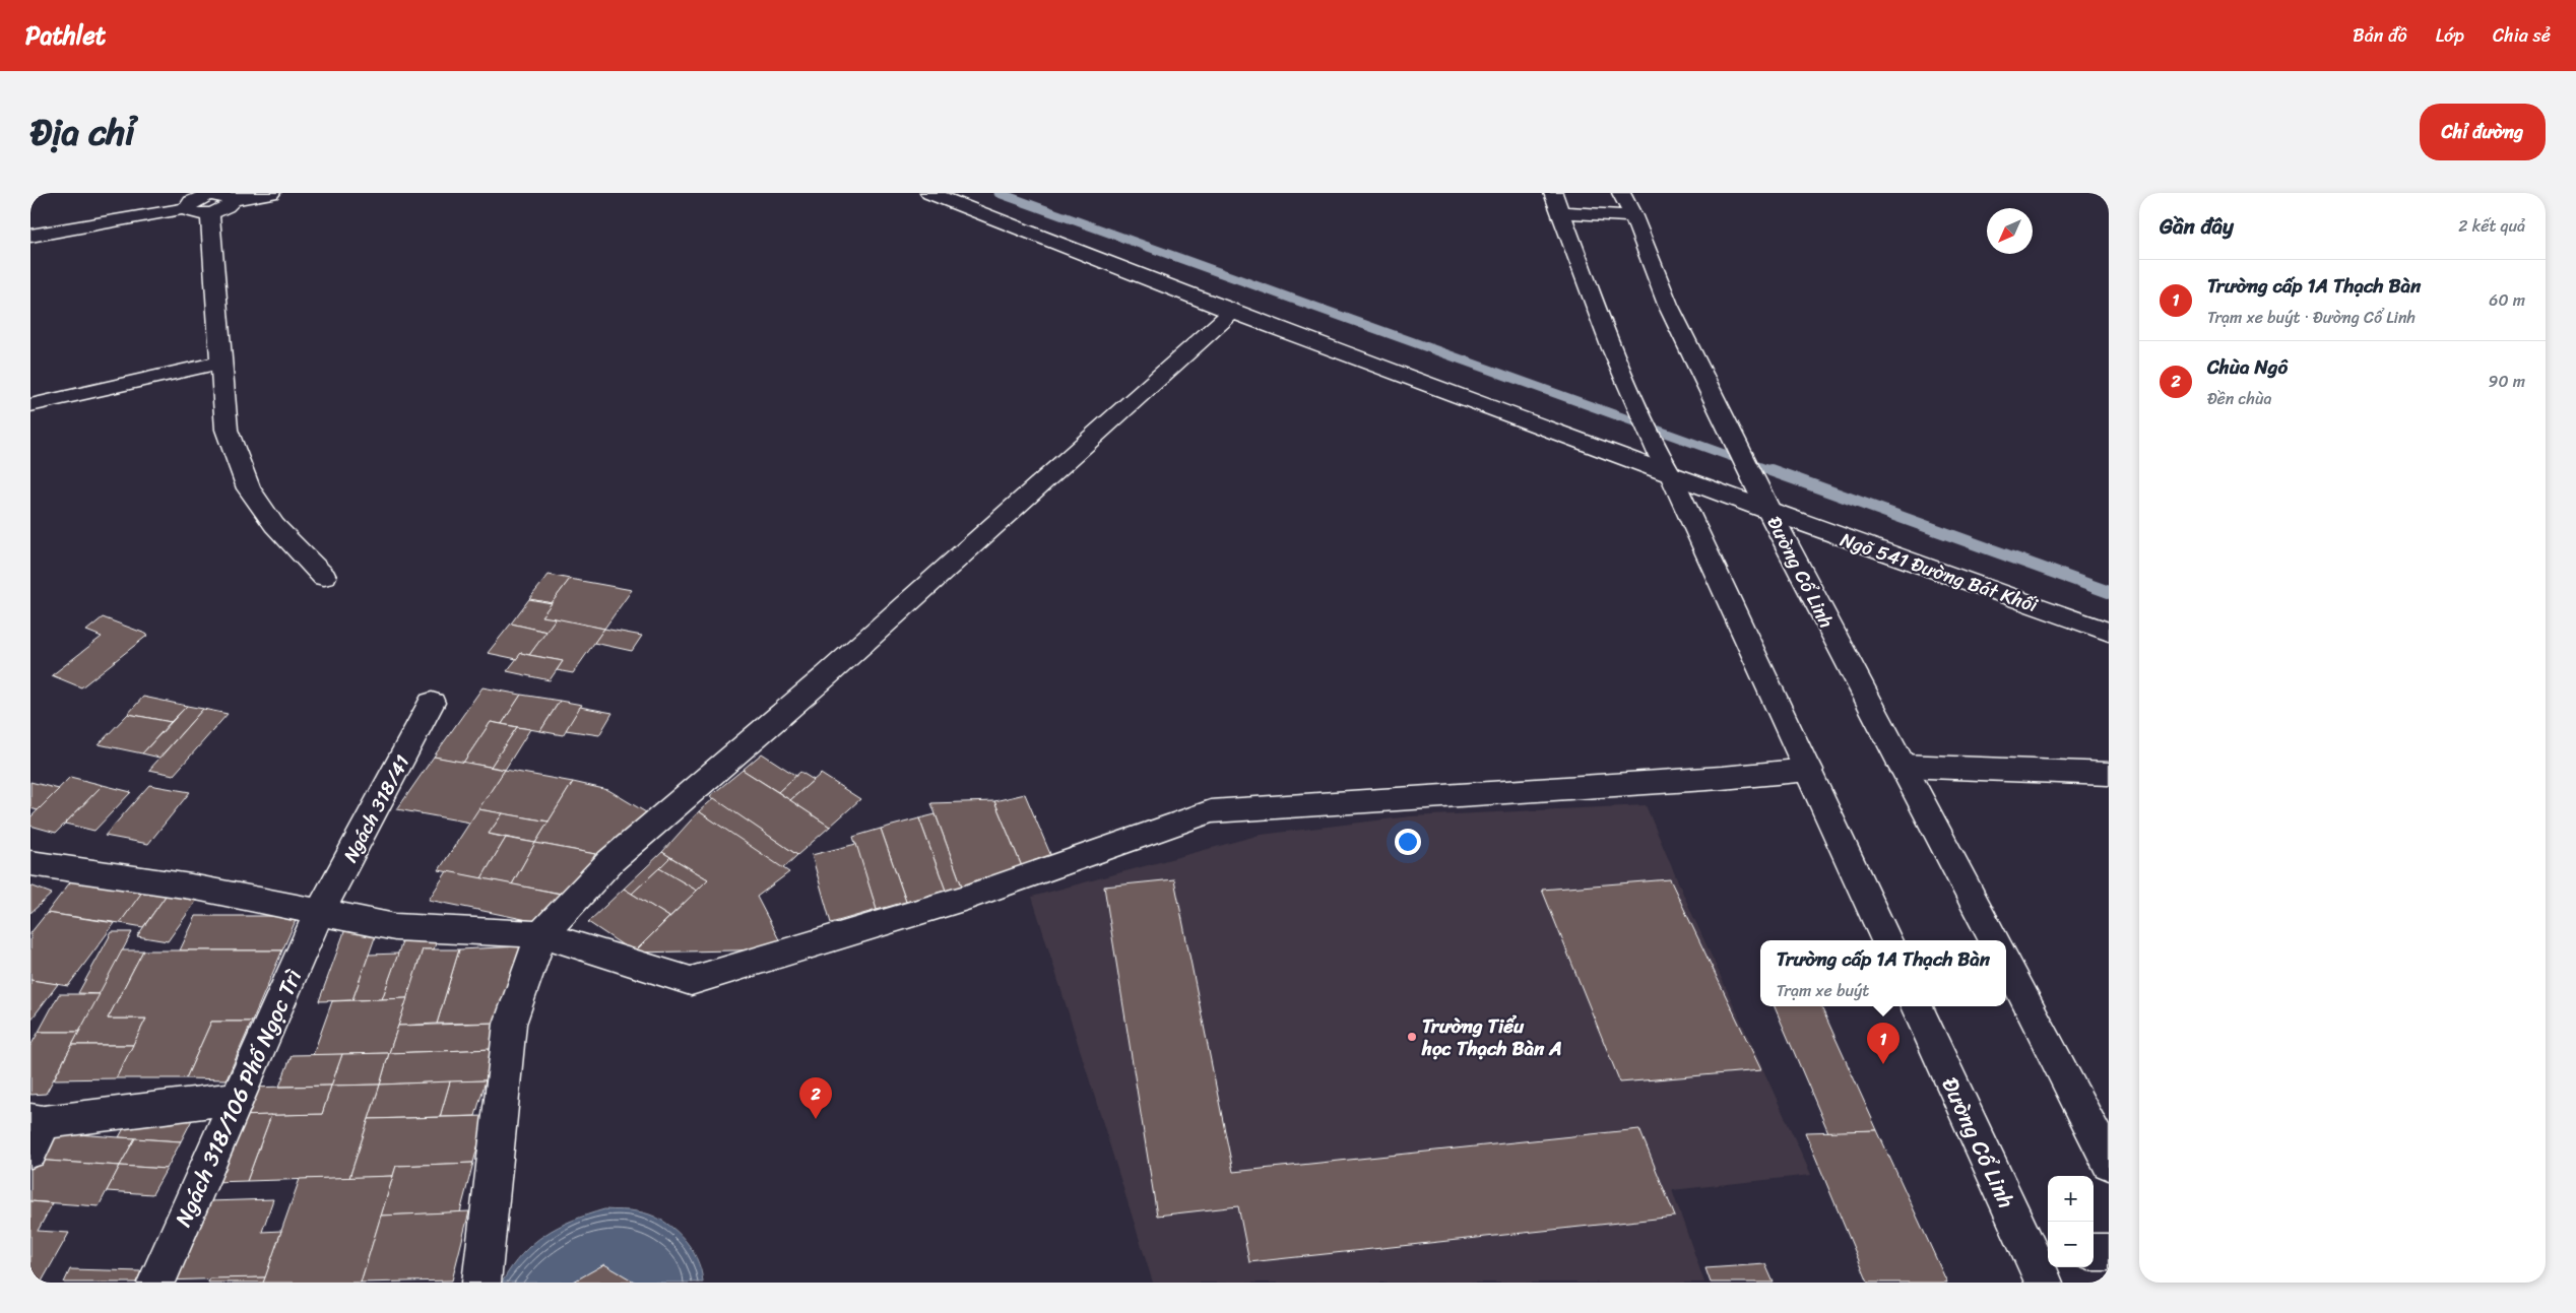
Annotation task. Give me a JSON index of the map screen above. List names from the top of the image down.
{
  "streets": {
    "street": [
      "Đường Cổ Linh",
      "Ngõ 541 Đường Bát Khối",
      "Ngách 318/41",
      "Ngách 318/106 Phố Ngọc Trì"
    ]
  },
  "crossings": [
    ["Đường Cổ Linh", "Ngõ 541 Đường Bát Khối"],
    ["Ngách 318/41", "Ngách 318/106 Phố Ngọc Trì"]
  ],
  "places": ["Trường Tiểu học Thạch Bàn A"],
  "north": "bottom left",
  "page": {
    "header": "Pathlet",
    "nav": ["Bản đồ", "Lớp", "Chia sẻ"],
    "title": "Địa chỉ",
    "buttons": "Chỉ đường",
    "heading": ["Gần đây", "2 kết quả"],
    "list": [
      {
        "mark": "1",
        "name": "Trường cấp 1A Thạch Bàn",
        "note": "Trạm xe buýt · Đường Cổ Linh",
        "value": "60 m"
      },
      {
        "mark": "2",
        "name": "Chùa Ngô",
        "note": "Đền chùa",
        "value": "90 m"
      }
    ],
    "popup": ["Trường cấp 1A Thạch Bàn", "Trạm xe buýt"],
    "pins": ["1", "2"],
    "map_buttons": ["+", "−"]
  }
}
